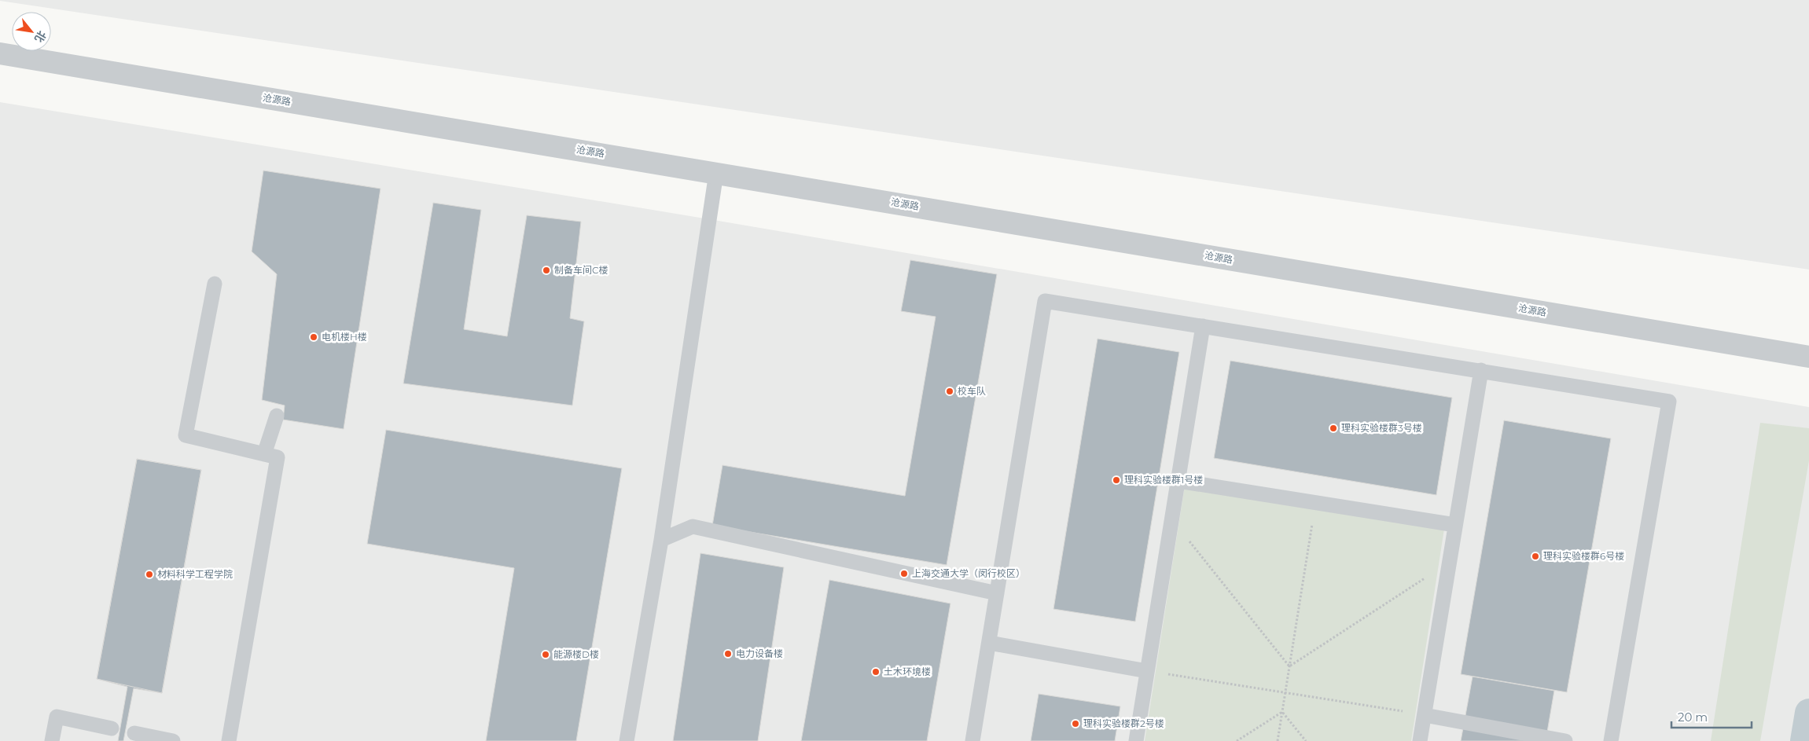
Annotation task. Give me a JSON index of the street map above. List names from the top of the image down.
{
  "streets": {
    "street": ["沧源路"]
  },
  "places": [
    "制备车间C楼",
    "电机楼H楼",
    "校车队",
    "理科实验楼群3号楼",
    "理科实验楼群1号楼",
    "理科实验楼群6号楼",
    "上海交通大学（闵行校区）",
    "材料科学工程学院",
    "电力设备楼",
    "能源楼D楼",
    "土木环境楼",
    "理科实验楼群2号楼"
  ],
  "scale_bar": "20 m",
  "north": "bottom right"
}
